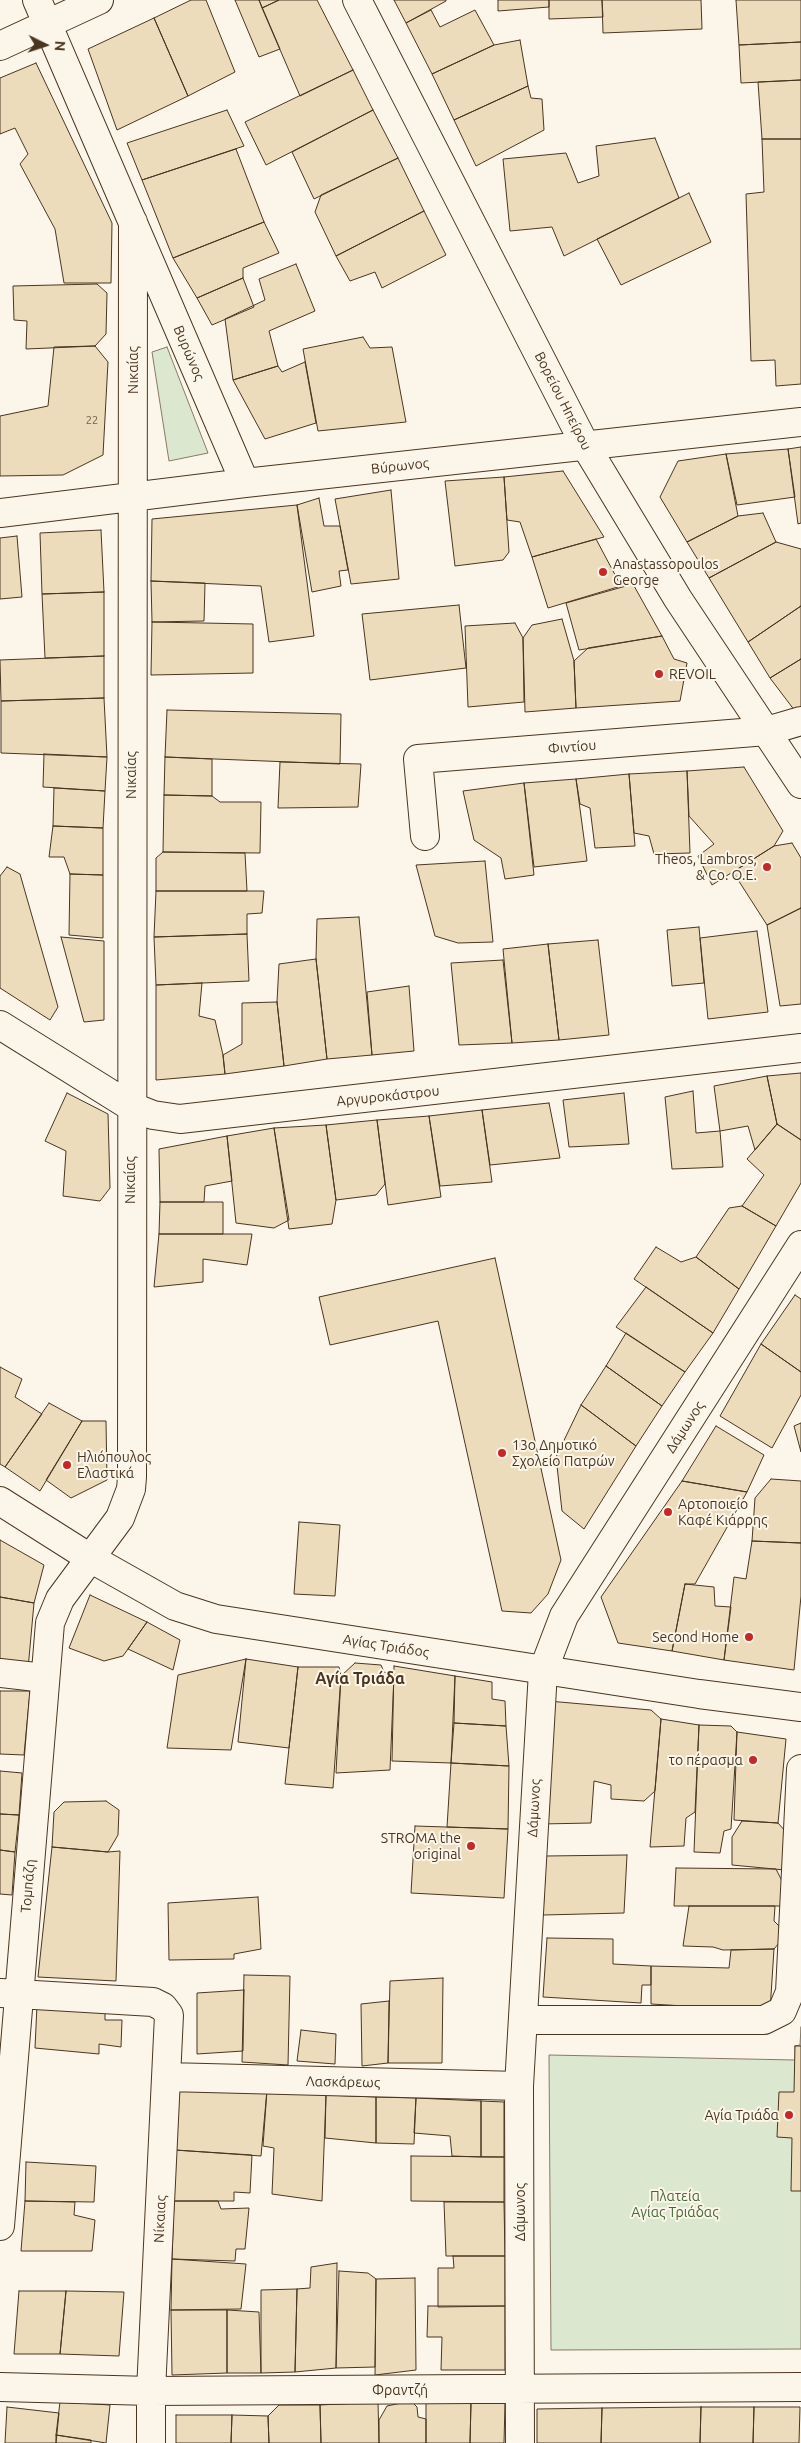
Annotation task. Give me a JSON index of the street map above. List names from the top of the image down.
{
  "streets": {
    "street": [
      "Βυρώνος",
      "Νικαίας",
      "Βορείου Ηπείρου",
      "Βύρωνος",
      "Φιντίου",
      "Αργυροκάστρου",
      "Δάμωνος",
      "Αγίας Τριάδος",
      "Τομπάζη",
      "Λασκάρεως",
      "Νίκαιας",
      "Φραντζή"
    ]
  },
  "crossings": [
    ["Βυρώνος", "Νικαίας"],
    ["Βυρώνος", "Βύρωνος"],
    ["Νικαίας", "Βύρωνος"],
    ["Νικαίας", "Αργυροκάστρου"],
    ["Νικαίας", "Αγίας Τριάδος"],
    ["Νικαίας", "Τομπάζη"],
    ["Βορείου Ηπείρου", "Βύρωνος"],
    ["Βορείου Ηπείρου", "Φιντίου"],
    ["Δάμωνος", "Αγίας Τριάδος"],
    ["Δάμωνος", "Λασκάρεως"],
    ["Δάμωνος", "Φραντζή"],
    ["Αγίας Τριάδος", "Τομπάζη"],
    ["Τομπάζη", "Νίκαιας"],
    ["Λασκάρεως", "Νίκαιας"],
    ["Νίκαιας", "Φραντζή"]
  ],
  "districts": ["Αγία Τριάδα"],
  "parks": ["Πλατεία Αγίας Τριάδας"],
  "places": [
    "Anastassopoulos George",
    "REVOIL",
    "Theos, Lambros, & Co. O.E.",
    "13ο Δημοτικό Σχολείο Πατρών",
    "Ηλιόπουλος Ελαστικά",
    "Αρτοποιείο Καφέ Κιάρρης",
    "Second Home",
    "το πέρασμα",
    "STROMA the original",
    "Αγία Τριάδα"
  ],
  "house_numbers": ["22"],
  "north": "right"
}
